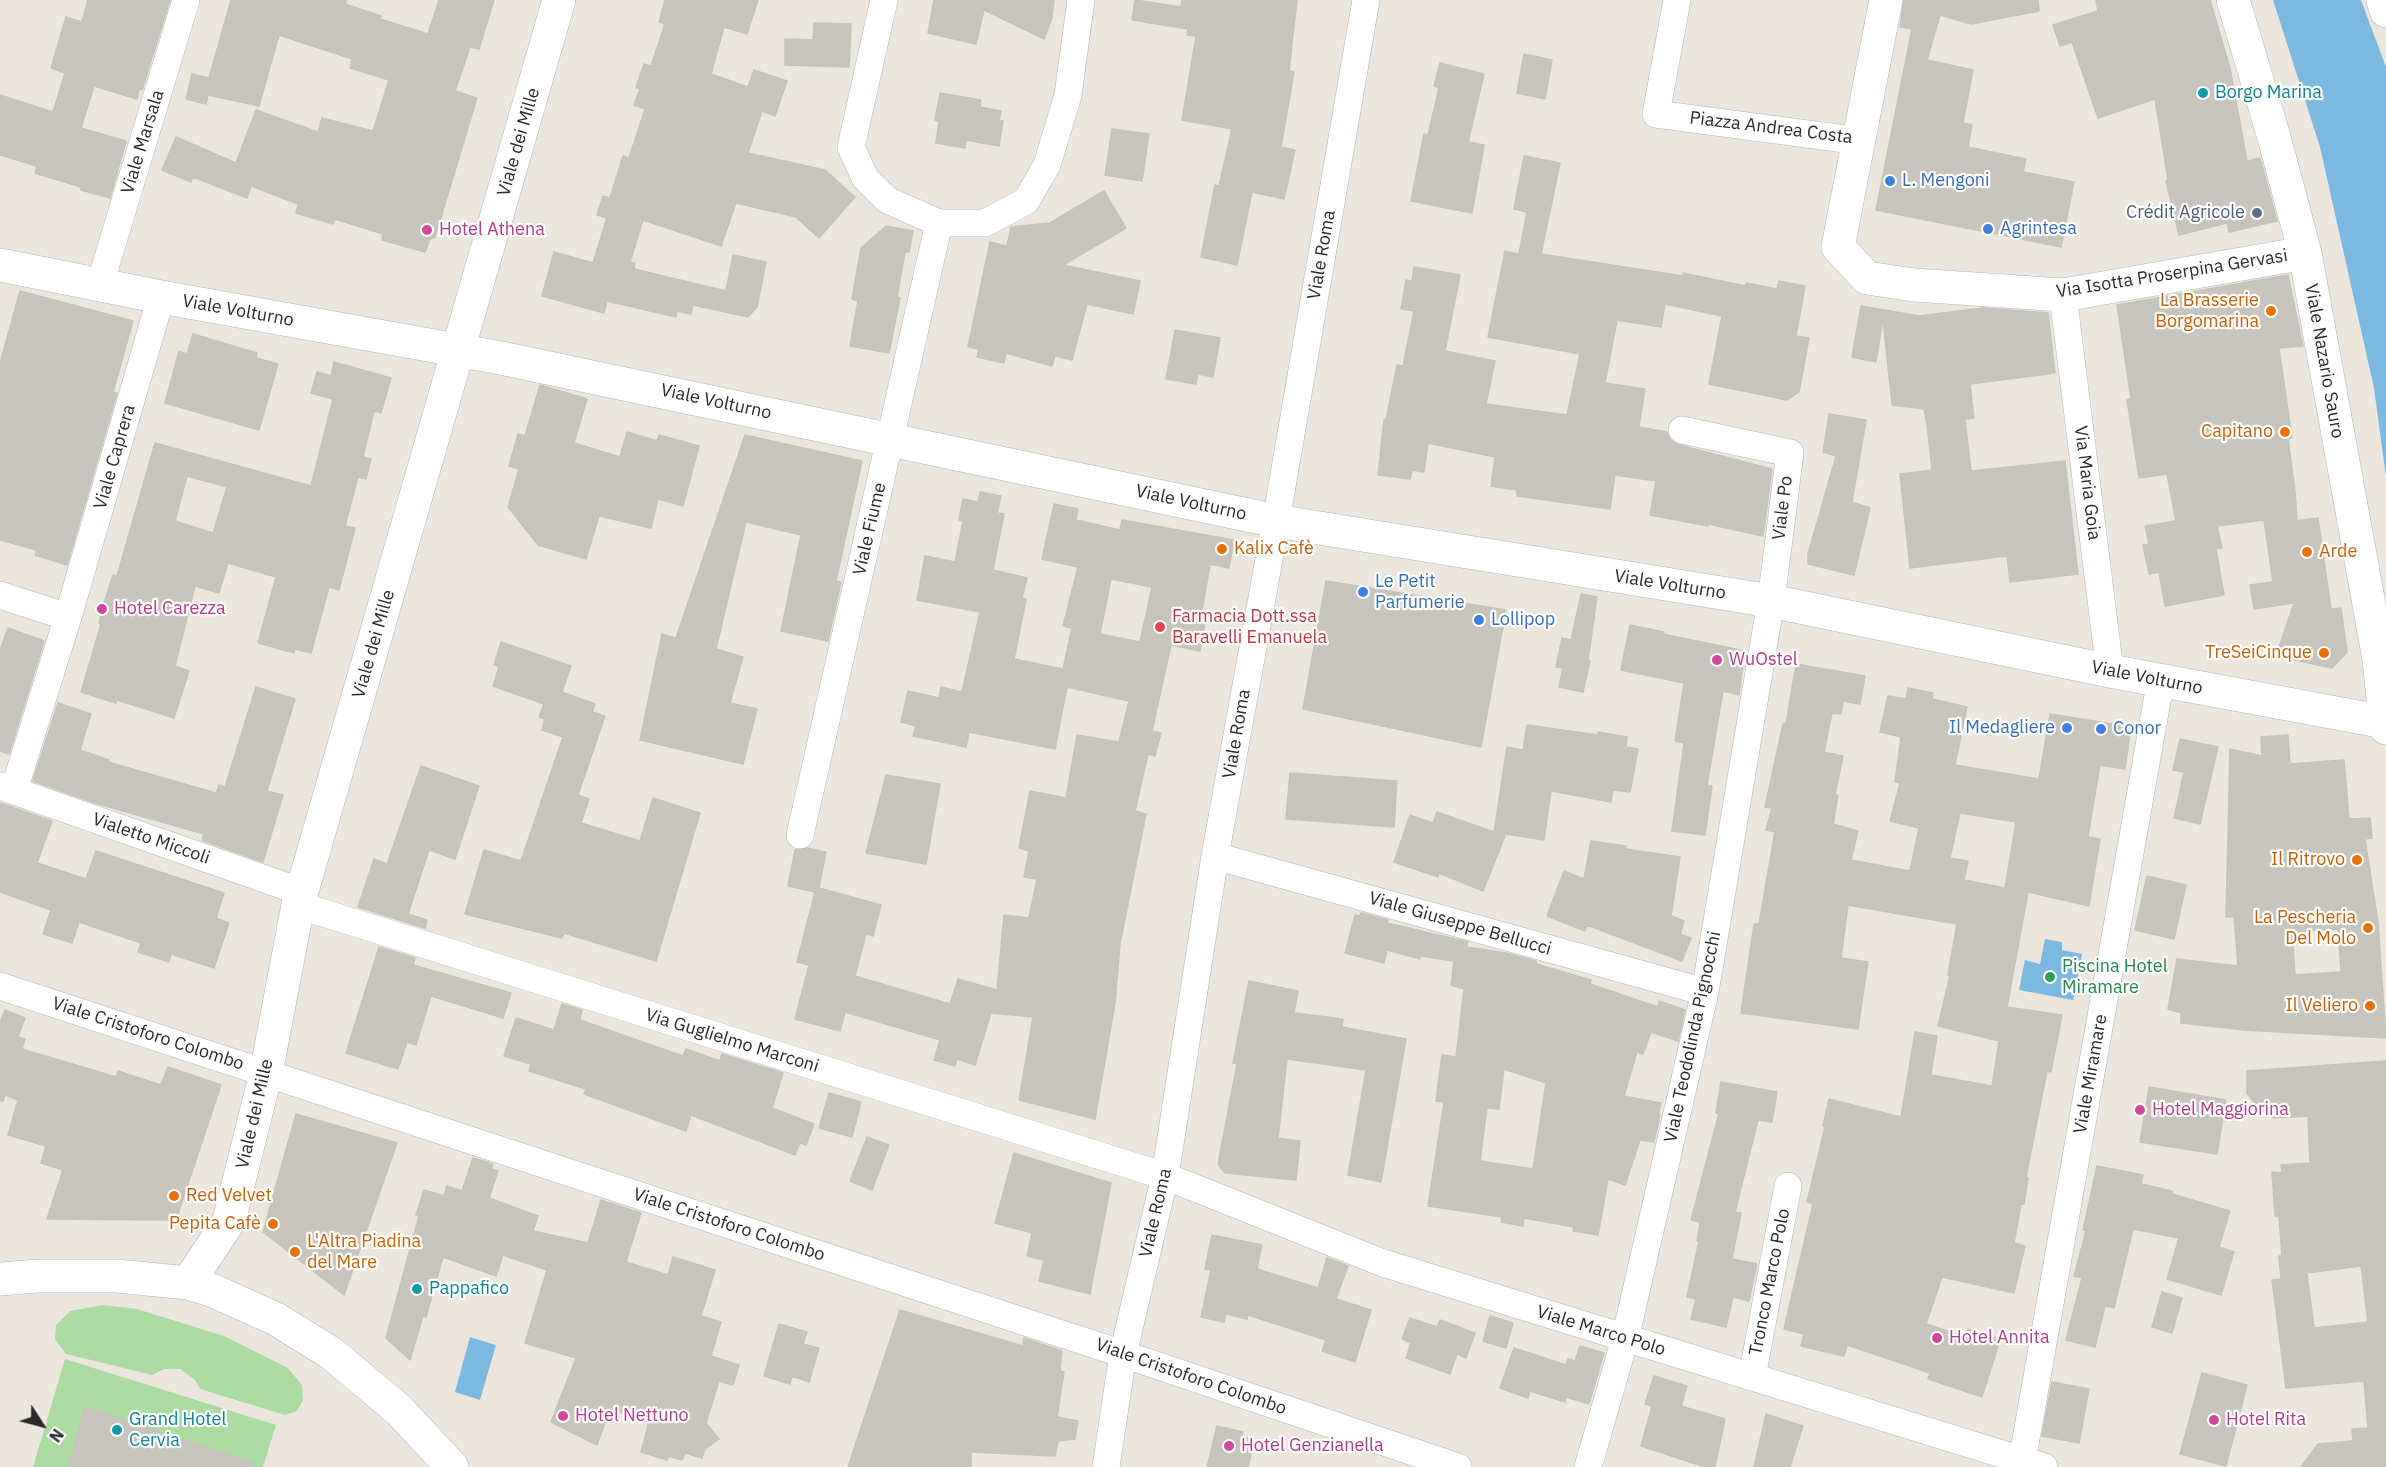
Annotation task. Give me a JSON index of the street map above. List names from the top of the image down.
{
  "streets": {
    "street": [
      "Piazza Andrea Costa",
      "Viale Marsala",
      "Viale dei Mille",
      "Viale Roma",
      "Via Isotta Proserpina Gervasi",
      "Viale Volturno",
      "Viale Nazario Sauro",
      "Viale Caprera",
      "Via Maria Goia",
      "Viale Po",
      "Viale Fiume",
      "Vialetto Miccoli",
      "Viale Giuseppe Bellucci",
      "Viale Cristoforo Colombo",
      "Viale Teodolinda Pignocchi",
      "Via Guglielmo Marconi",
      "Viale Miramare",
      "Tronco Marco Polo",
      "Viale Marco Polo"
    ]
  },
  "crossings": [
    ["Piazza Andrea Costa", "Via Isotta Proserpina Gervasi"],
    ["Viale Marsala", "Viale Volturno"],
    ["Viale dei Mille", "Viale Volturno"],
    ["Viale dei Mille", "Vialetto Miccoli"],
    ["Viale dei Mille", "Viale Cristoforo Colombo"],
    ["Viale dei Mille", "Via Guglielmo Marconi"],
    ["Viale Roma", "Viale Volturno"],
    ["Viale Roma", "Viale Giuseppe Bellucci"],
    ["Viale Roma", "Viale Cristoforo Colombo"],
    ["Viale Roma", "Via Guglielmo Marconi"],
    ["Viale Roma", "Viale Marco Polo"],
    ["Via Isotta Proserpina Gervasi", "Viale Nazario Sauro"],
    ["Via Isotta Proserpina Gervasi", "Via Maria Goia"],
    ["Viale Volturno", "Viale Nazario Sauro"],
    ["Viale Volturno", "Viale Caprera"],
    ["Viale Volturno", "Via Maria Goia"],
    ["Viale Volturno", "Viale Po"],
    ["Viale Volturno", "Viale Fiume"],
    ["Viale Volturno", "Viale Teodolinda Pignocchi"],
    ["Viale Volturno", "Viale Miramare"],
    ["Viale Caprera", "Vialetto Miccoli"],
    ["Viale Po", "Viale Teodolinda Pignocchi"],
    ["Vialetto Miccoli", "Via Guglielmo Marconi"],
    ["Viale Giuseppe Bellucci", "Viale Teodolinda Pignocchi"],
    ["Viale Teodolinda Pignocchi", "Viale Marco Polo"],
    ["Via Guglielmo Marconi", "Viale Marco Polo"],
    ["Viale Miramare", "Viale Marco Polo"],
    ["Tronco Marco Polo", "Viale Marco Polo"]
  ],
  "places": [
    "Borgo Marina",
    "L. Mengoni",
    "Crédit Agricole",
    "Agrintesa",
    "Hotel Athena",
    "La Brasserie Borgomarina",
    "Capitano",
    "Kalix Cafè",
    "Arde",
    "Le Petit Parfumerie",
    "Hotel Carezza",
    "Lollipop",
    "Farmacia Dott.ssa Baravelli Emanuela",
    "TreSeiCinque",
    "WuOstel",
    "Il Medagliere",
    "Conor",
    "Il Ritrovo",
    "La Pescheria Del Molo",
    "Piscina Hotel Miramare",
    "Il Veliero",
    "Hotel Maggiorina",
    "Red Velvet",
    "Pepita Cafè",
    "L'Altra Piadina del Mare",
    "Pappafico",
    "Hotel Annita",
    "Hotel Nettuno",
    "Hotel Rita",
    "Grand Hotel Cervia",
    "Hotel Genzianella"
  ],
  "north": "bottom right"
}
